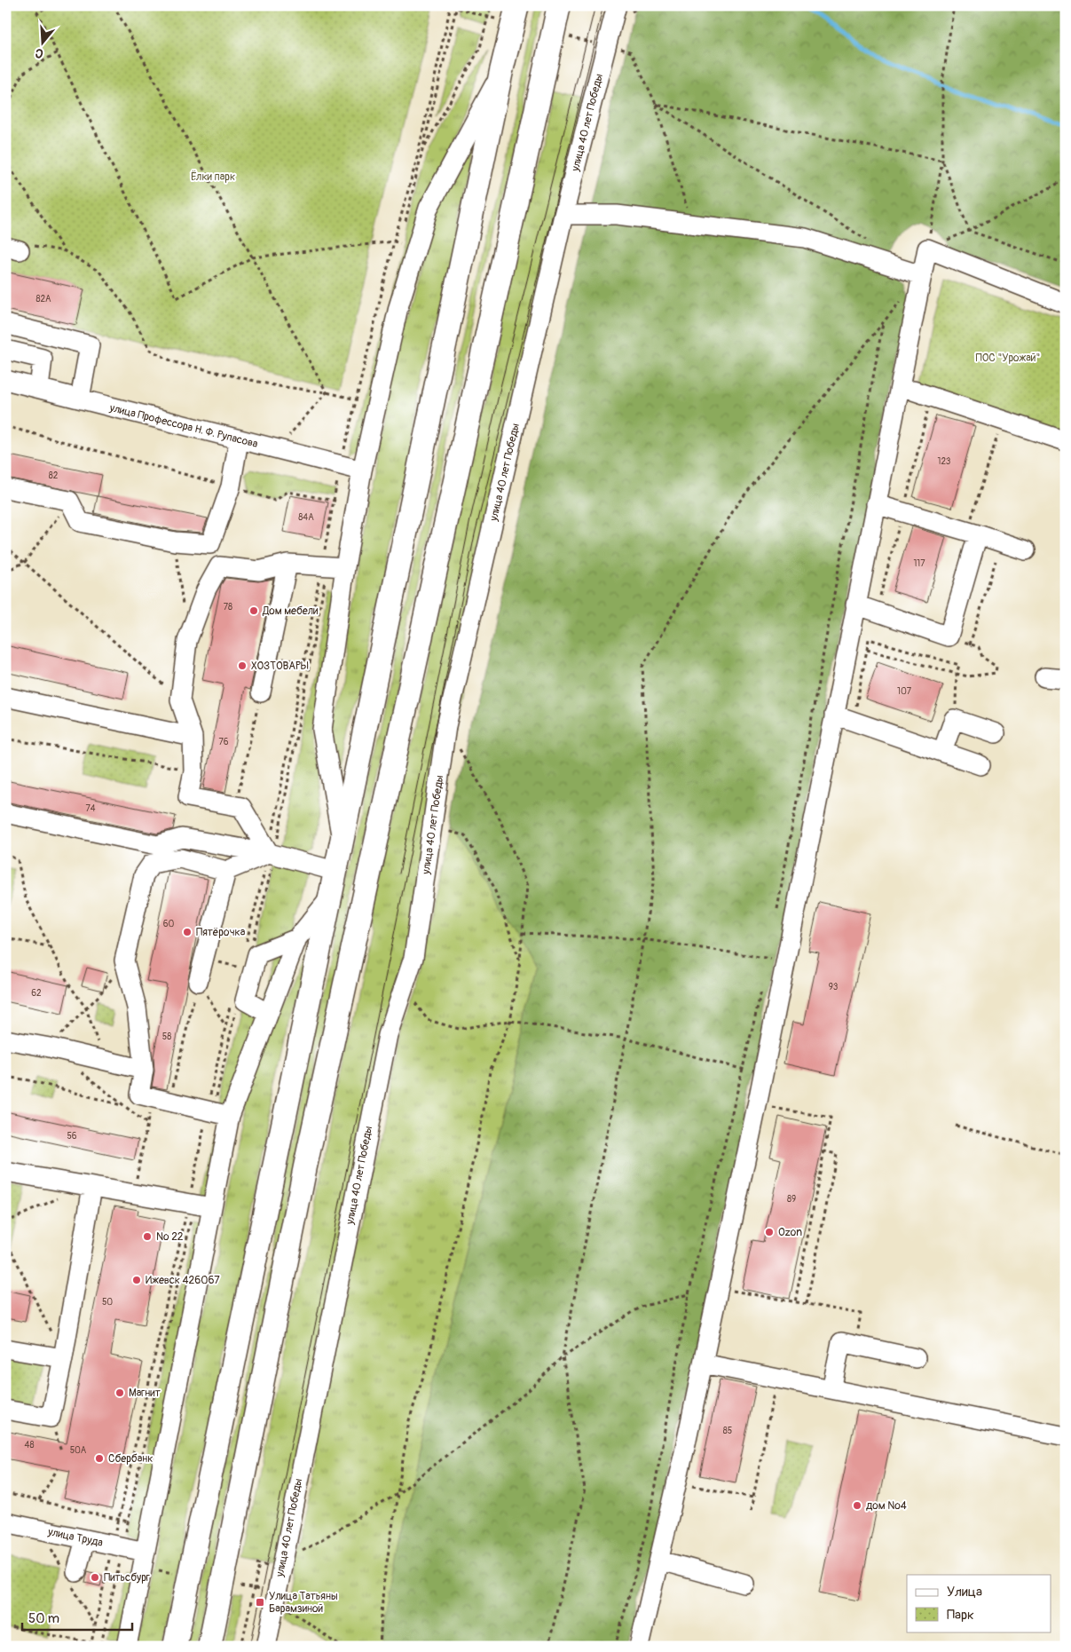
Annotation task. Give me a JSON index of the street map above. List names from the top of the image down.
{
  "streets": {
    "street": ["улица 40 лет Победы", "улица Профессора Н. Ф. Рупасова", "улица Труда"]
  },
  "parks": ["Ёлки парк", "ПОС \"Урожай\""],
  "places": {
    "other": [
      "Дом мебели",
      "ХОЗТОВАРЫ",
      "Пятёрочка",
      "Ozon",
      "№ 22",
      "Ижевск 426067",
      "Магнит",
      "Сбербанк",
      "дом №4",
      "Питьсбург"
    ],
    "transit": ["Улица Татьяны Барамзиной"]
  },
  "house_numbers": [
    "82А",
    "123",
    "82",
    "84А",
    "117",
    "78",
    "107",
    "76",
    "74",
    "60",
    "93",
    "62",
    "58",
    "56",
    "89",
    "50",
    "85",
    "48",
    "50А"
  ],
  "legend": ["Улица", "Парк"],
  "scale_bar": "50 m",
  "north": "bottom"
}
